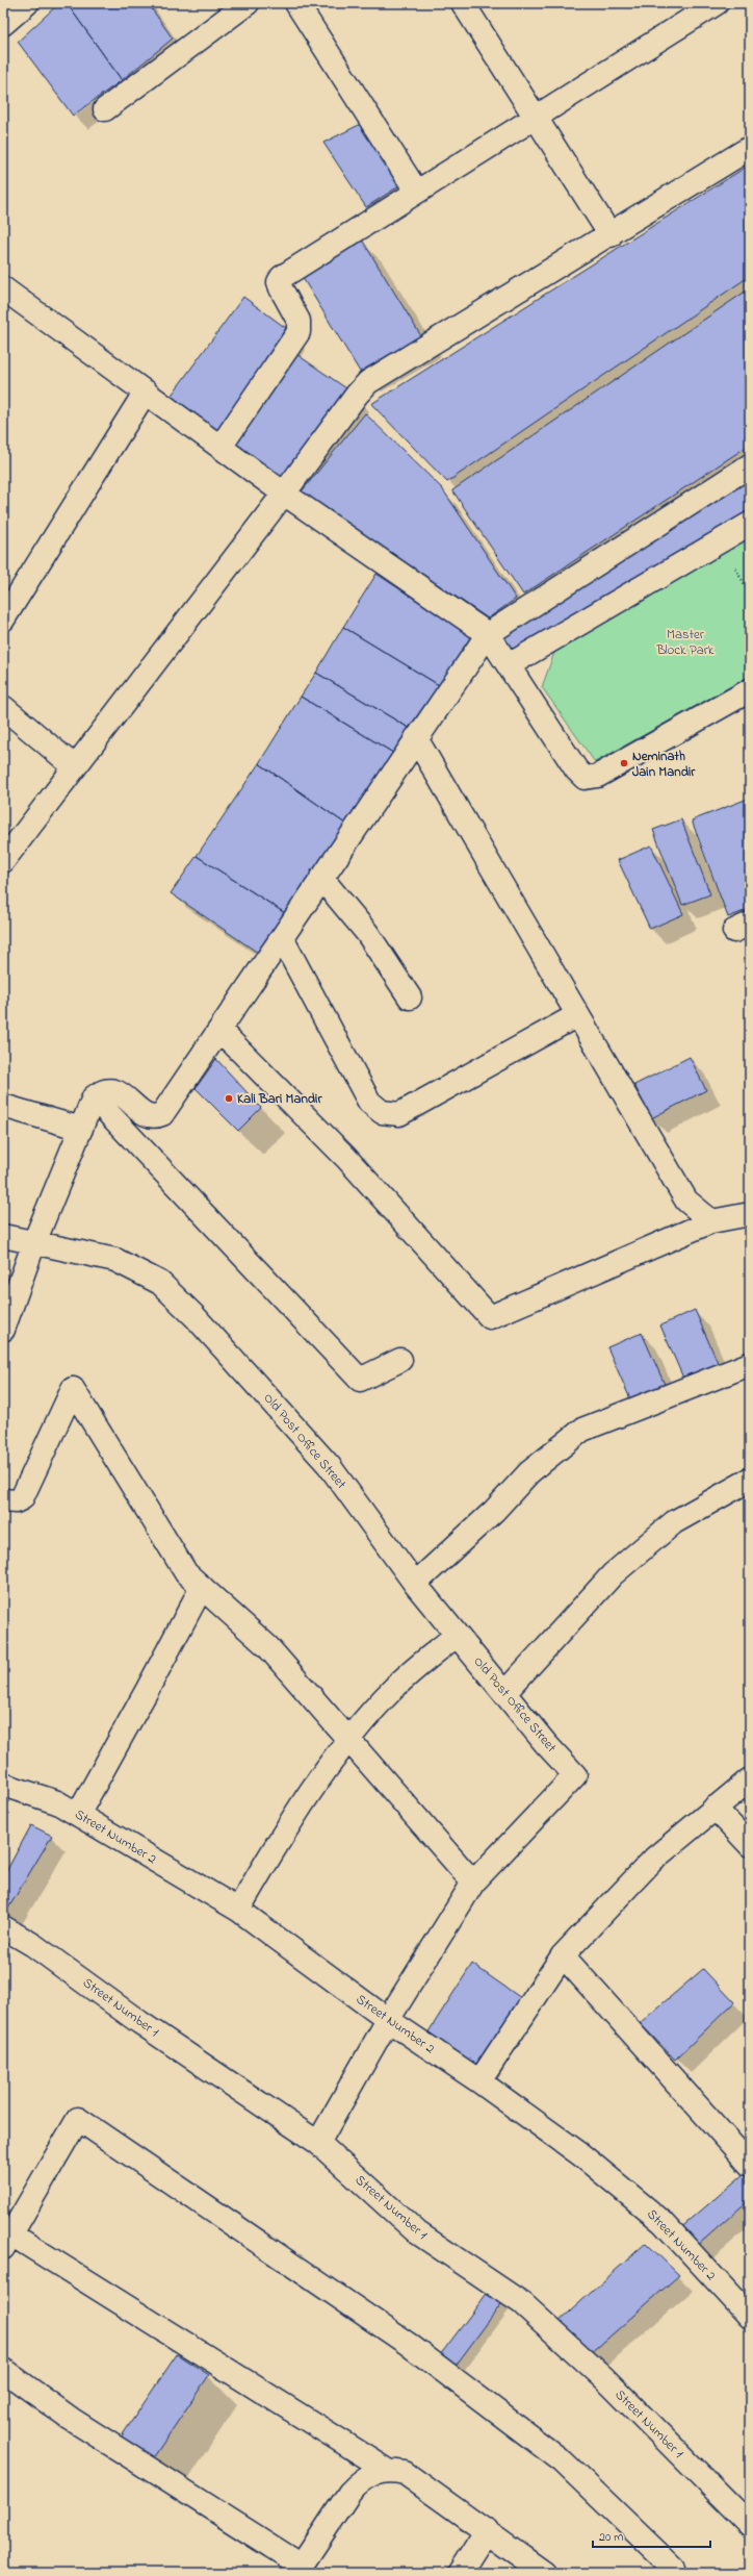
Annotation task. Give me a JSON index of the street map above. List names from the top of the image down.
{
  "streets": {
    "street": ["Old Post Office Street", "Street Number 2", "Street Number 1"]
  },
  "parks": ["Master Block Park"],
  "places": ["Neminath Jain Mandir", "Kali Bari Mandir"],
  "scale_bar": "20 m"
}
